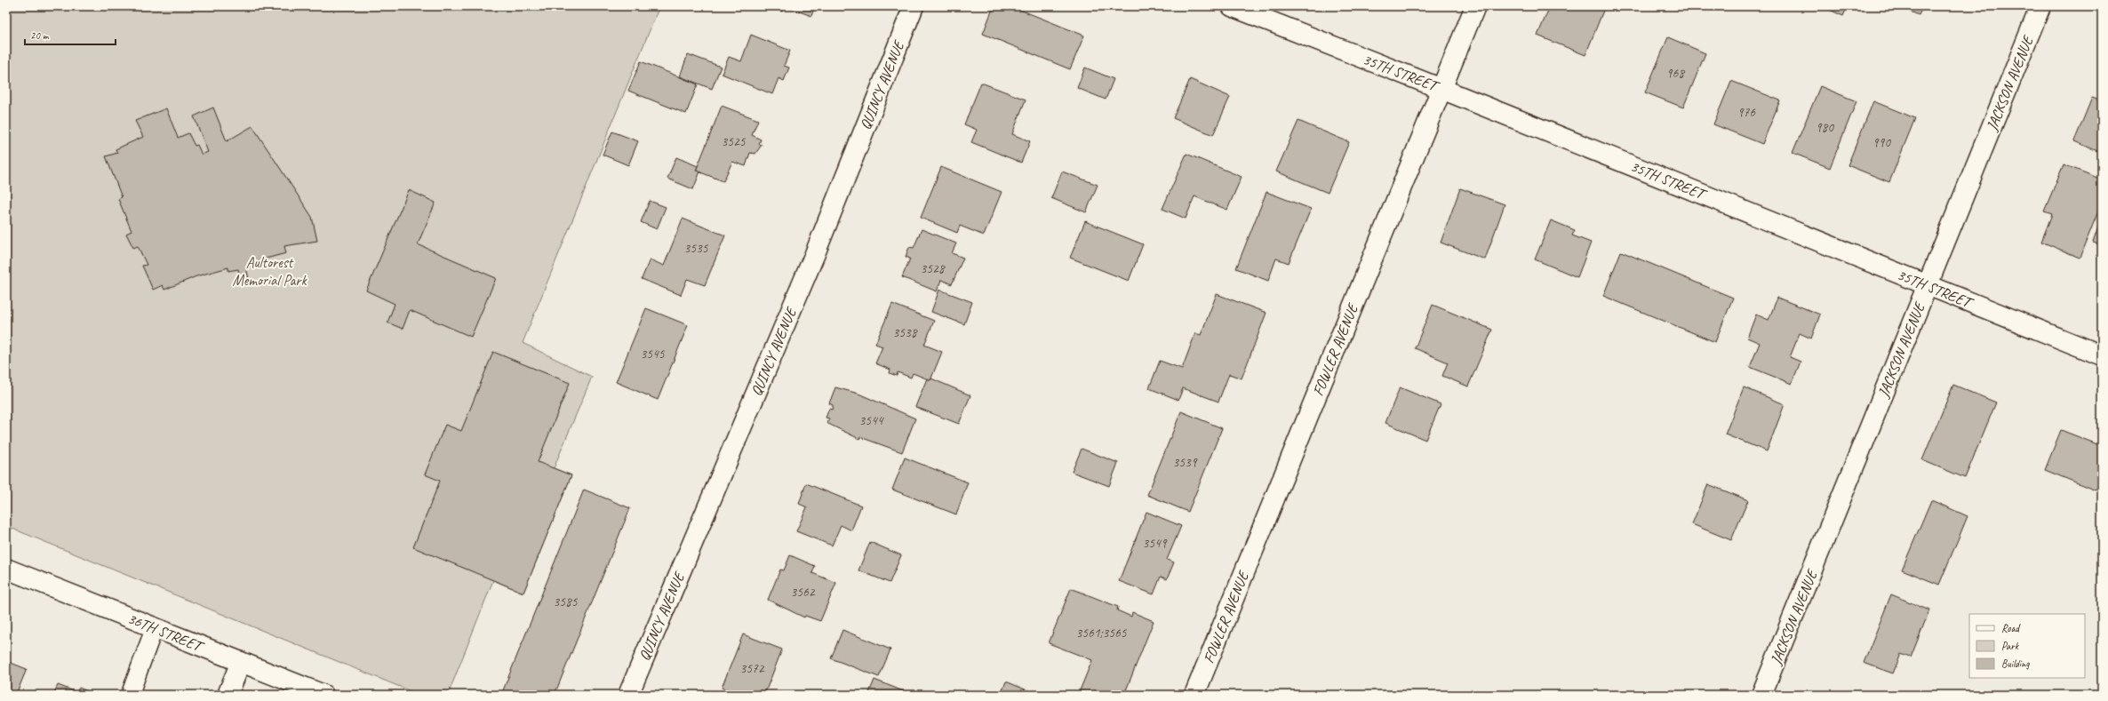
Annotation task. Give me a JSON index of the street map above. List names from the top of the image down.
{
  "streets": {
    "street": [
      "35TH STREET",
      "JACKSON AVENUE",
      "QUINCY AVENUE",
      "FOWLER AVENUE",
      "36TH STREET"
    ]
  },
  "crossings": [
    ["35TH STREET", "JACKSON AVENUE"],
    ["35TH STREET", "FOWLER AVENUE"]
  ],
  "parks": ["Aultorest Memorial Park"],
  "house_numbers": [
    "968",
    "976",
    "980",
    "3525",
    "990",
    "3535",
    "3528",
    "3538",
    "3545",
    "3544",
    "3539",
    "3549",
    "3562",
    "3585",
    "3561;3565",
    "3572"
  ],
  "legend": ["Road", "Park", "Building"],
  "scale_bar": "20 m"
}
